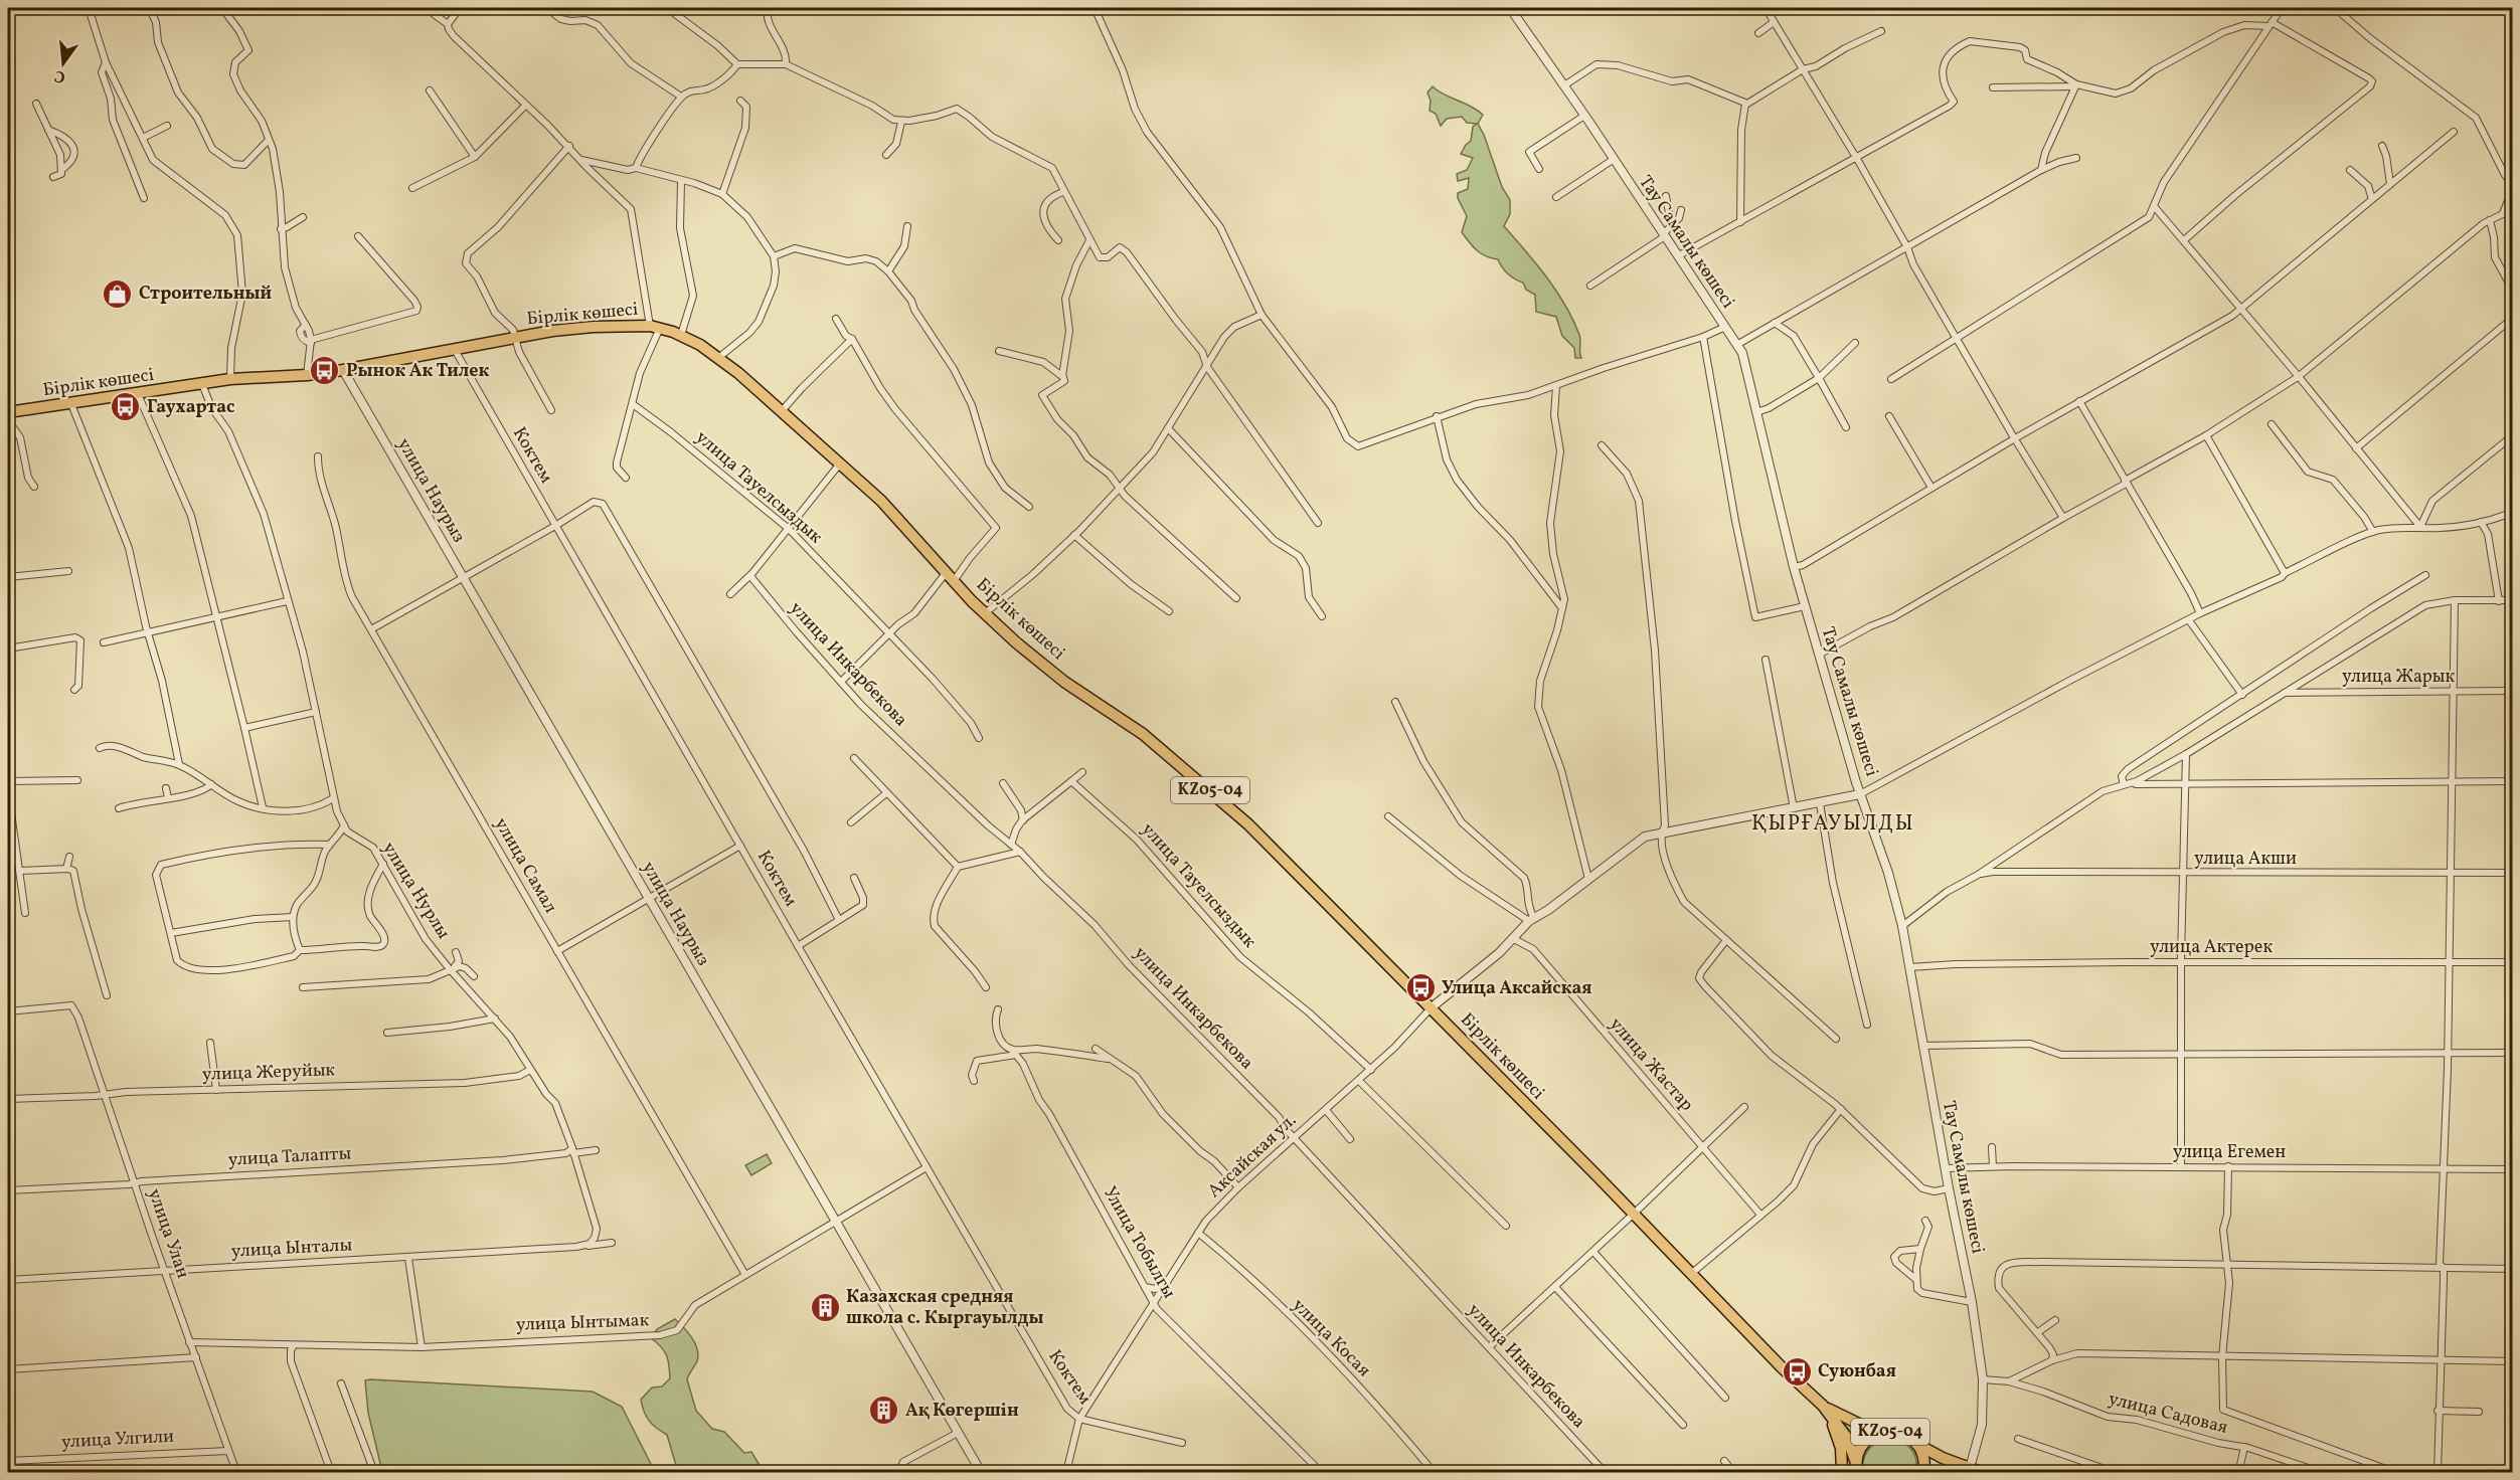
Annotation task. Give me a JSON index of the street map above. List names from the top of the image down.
{
  "streets": {
    "main road": ["Бірлік көшесі", "KZ05-04"],
    "street": [
      "Тау Самалы көшесі",
      "Коктем",
      "улица Тауелсыздык",
      "улица Наурыз",
      "улица Инкарбекова",
      "улица Жарык",
      "улица Акши",
      "улица Самал",
      "улица Нурлы",
      "улица Актерек",
      "улица Жастар",
      "улица Жеруйык",
      "улица Егемен",
      "Аксайская ул.",
      "улица Талапты",
      "улица Улан",
      "Улица Тобылгы",
      "улица Ынталы",
      "улица Ынтымак",
      "улица Косая",
      "улица Садовая",
      "улица Улгили"
    ]
  },
  "crossings": [
    ["Тау Самалы көшесі", "KZ05-04"],
    ["Тау Самалы көшесі", "улица Актерек"],
    ["Тау Самалы көшесі", "улица Егемен"],
    ["Тау Самалы көшесі", "Аксайская ул."],
    ["Тау Самалы көшесі", "улица Садовая"],
    ["Бірлік көшесі", "Коктем"],
    ["Бірлік көшесі", "улица Наурыз"],
    ["Бірлік көшесі", "KZ05-04"],
    ["Бірлік көшесі", "улица Нурлы"],
    ["Бірлік көшесі", "Аксайская ул."],
    ["Коктем", "Аксайская ул."],
    ["Коктем", "улица Ынтымак"],
    ["улица Тауелсыздык", "Аксайская ул."],
    ["улица Наурыз", "улица Ынтымак"],
    ["улица Инкарбекова", "Аксайская ул."],
    ["улица Самал", "улица Ынтымак"],
    ["улица Нурлы", "улица Жеруйык"],
    ["улица Нурлы", "улица Талапты"],
    ["улица Нурлы", "улица Ынталы"],
    ["улица Жастар", "Аксайская ул."],
    ["улица Жеруйык", "улица Улан"],
    ["Аксайская ул.", "Улица Тобылгы"],
    ["Аксайская ул.", "улица Косая"],
    ["улица Талапты", "улица Улан"],
    ["улица Улан", "улица Ынталы"],
    ["улица Улан", "улица Ынтымак"],
    ["улица Улан", "улица Улгили"]
  ],
  "districts": ["ҚЫРҒАУЫЛДЫ"],
  "places": {
    "shop": ["Строительный"],
    "bus stop": [
      "Рынок Ак Тилек",
      "Гаухартас",
      "Улица Аксайская",
      "Суюнбая"
    ],
    "building": ["Казахская средняя школа с. Кыргауылды", "Ақ Көгершін"]
  },
  "north": "bottom"
}
